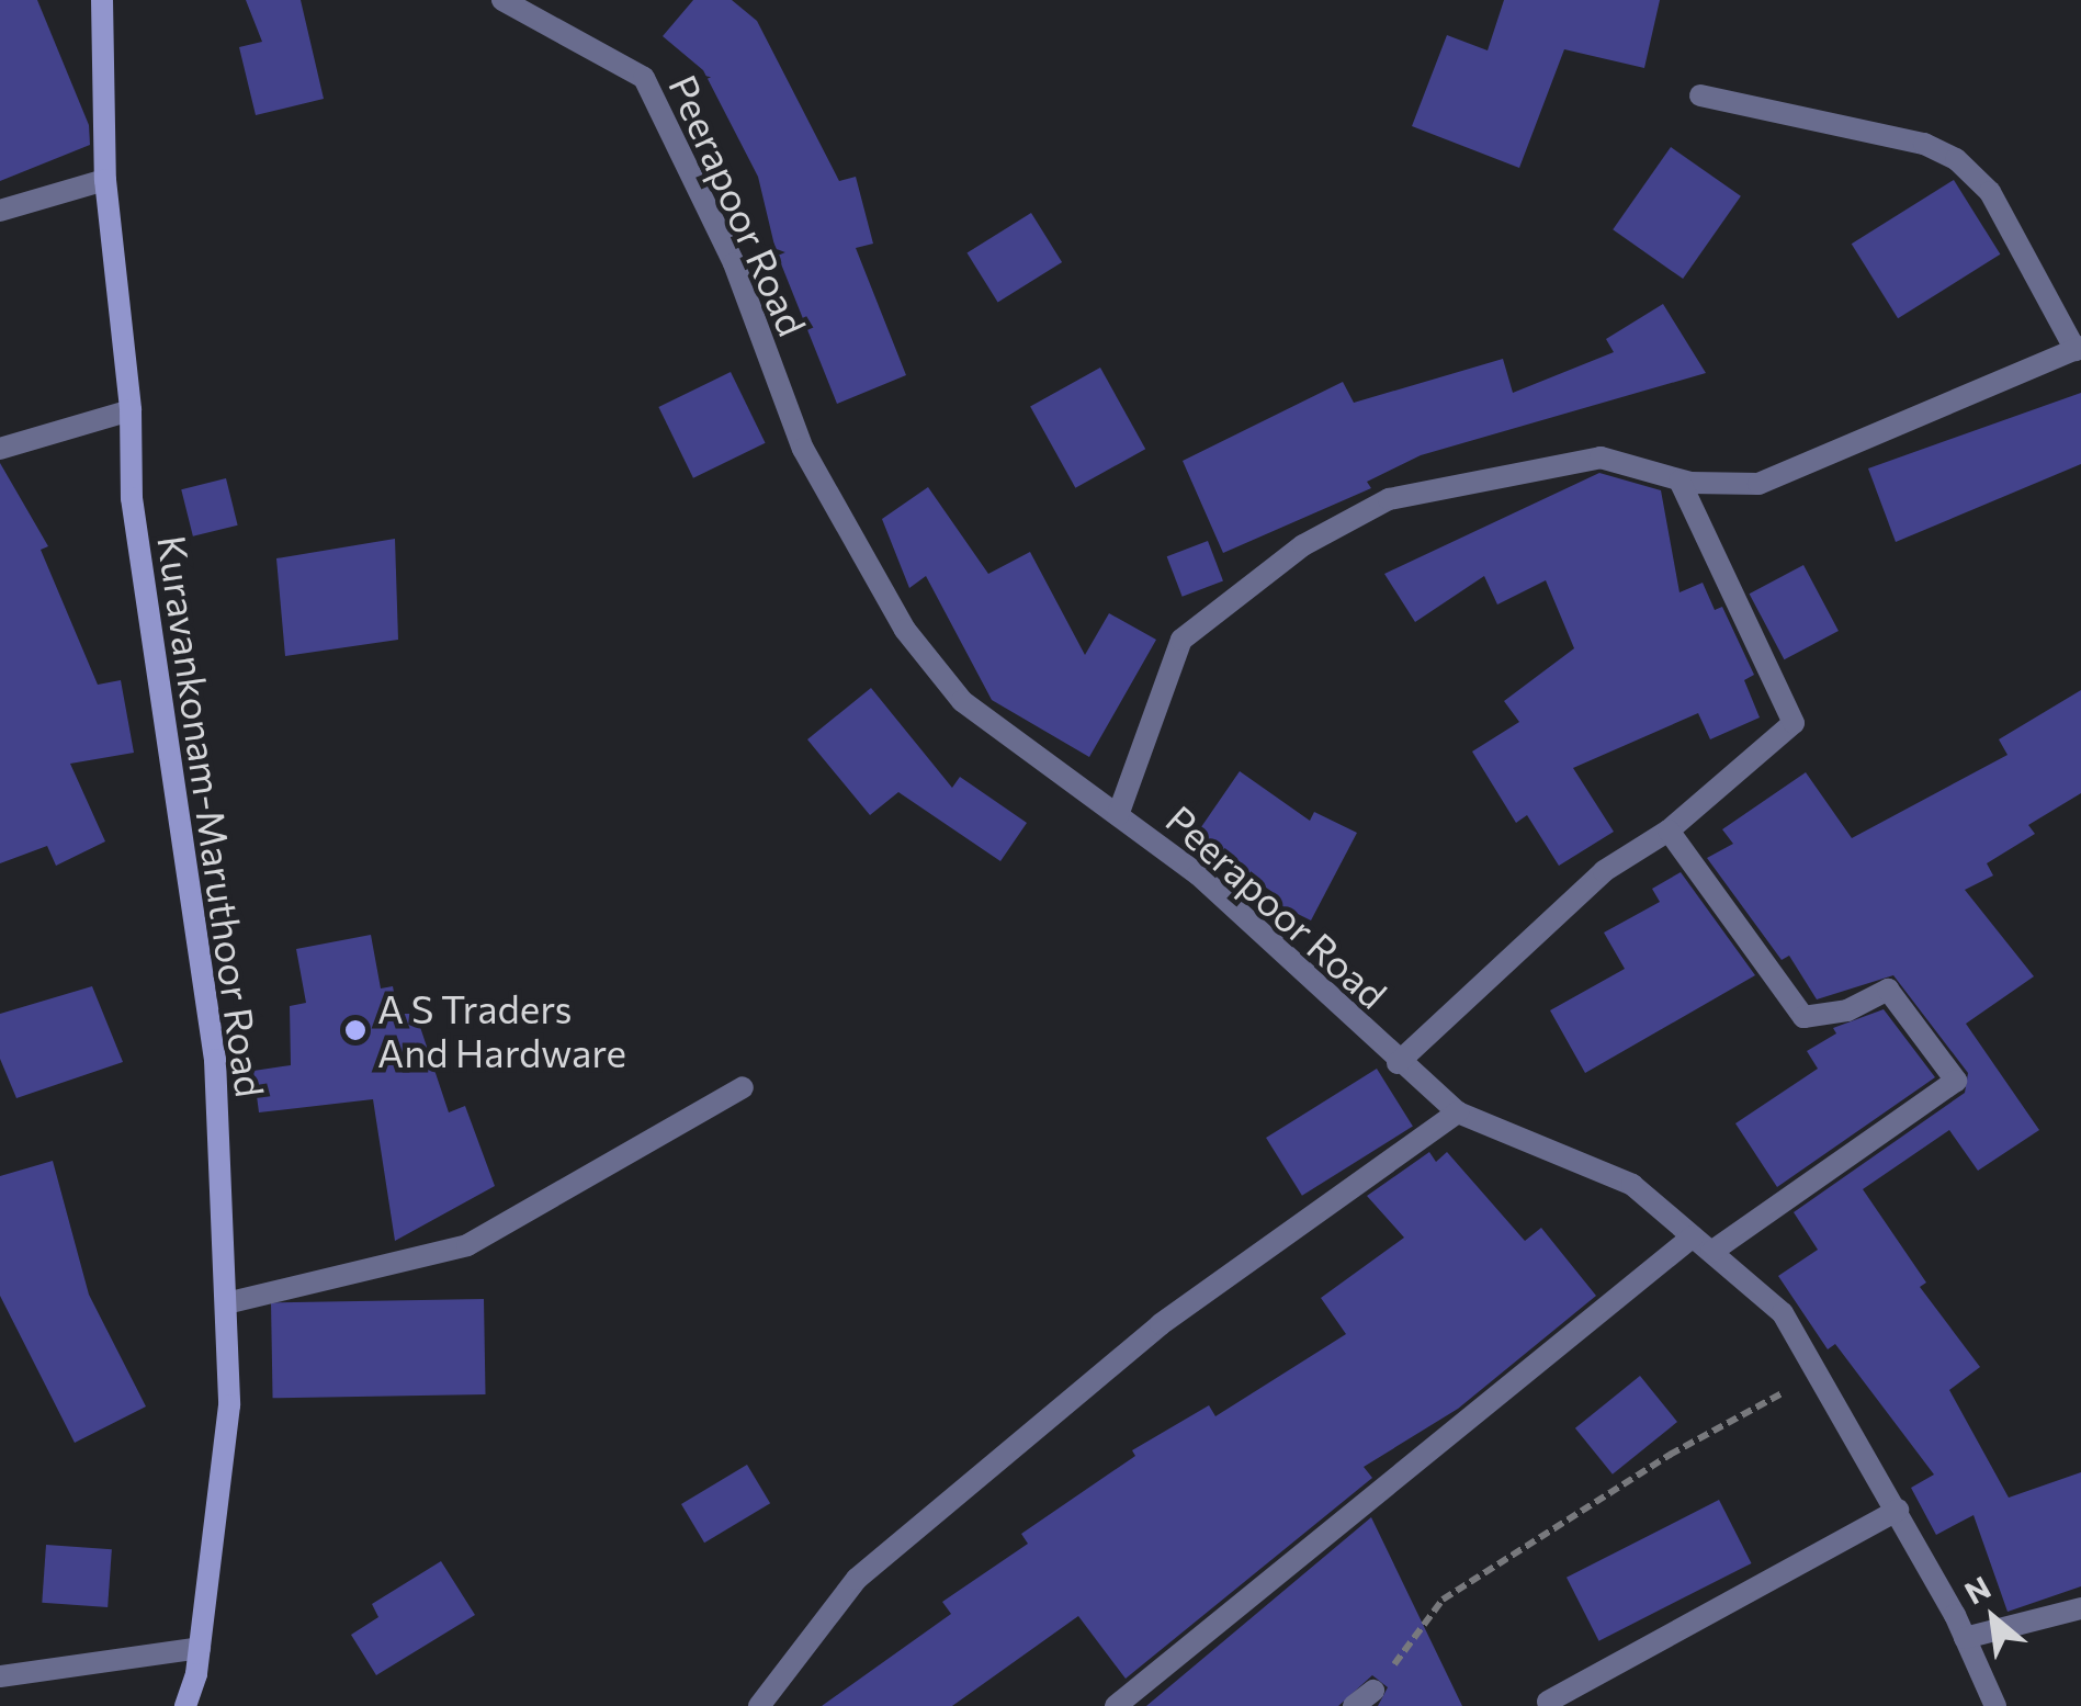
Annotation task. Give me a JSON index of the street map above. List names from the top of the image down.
{
  "streets": {
    "main road": ["Kuravankonam-Maruthoor Road"],
    "street": ["Peerapoor Road"]
  },
  "places": ["A S Traders And Hardware"],
  "north": "top left"
}
